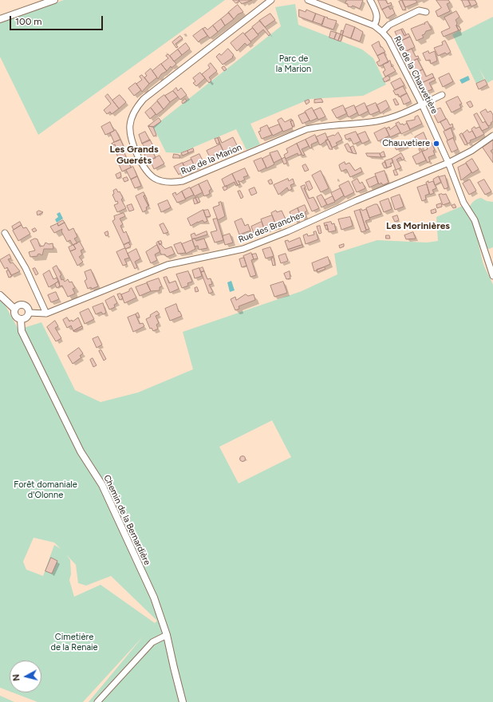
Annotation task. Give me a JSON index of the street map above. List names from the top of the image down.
{
  "streets": {
    "street": [
      "Rue de la Chauvetière",
      "Rue de la Marion",
      "Rue des Branches",
      "Chemin de la Bernardière"
    ]
  },
  "crossings": [
    ["Rue de la Chauvetière", "Rue de la Marion"],
    ["Rue de la Chauvetière", "Rue des Branches"],
    ["Rue des Branches", "Chemin de la Bernardière"]
  ],
  "districts": ["Les Grands Gueréts", "Les Morinières"],
  "parks": ["Parc de la Marion", "Forêt domaniale d'Olonne", "Cimetière de la Renaie"],
  "places": ["Chauvetiere"],
  "scale_bar": "100 m",
  "north": "left"
}
